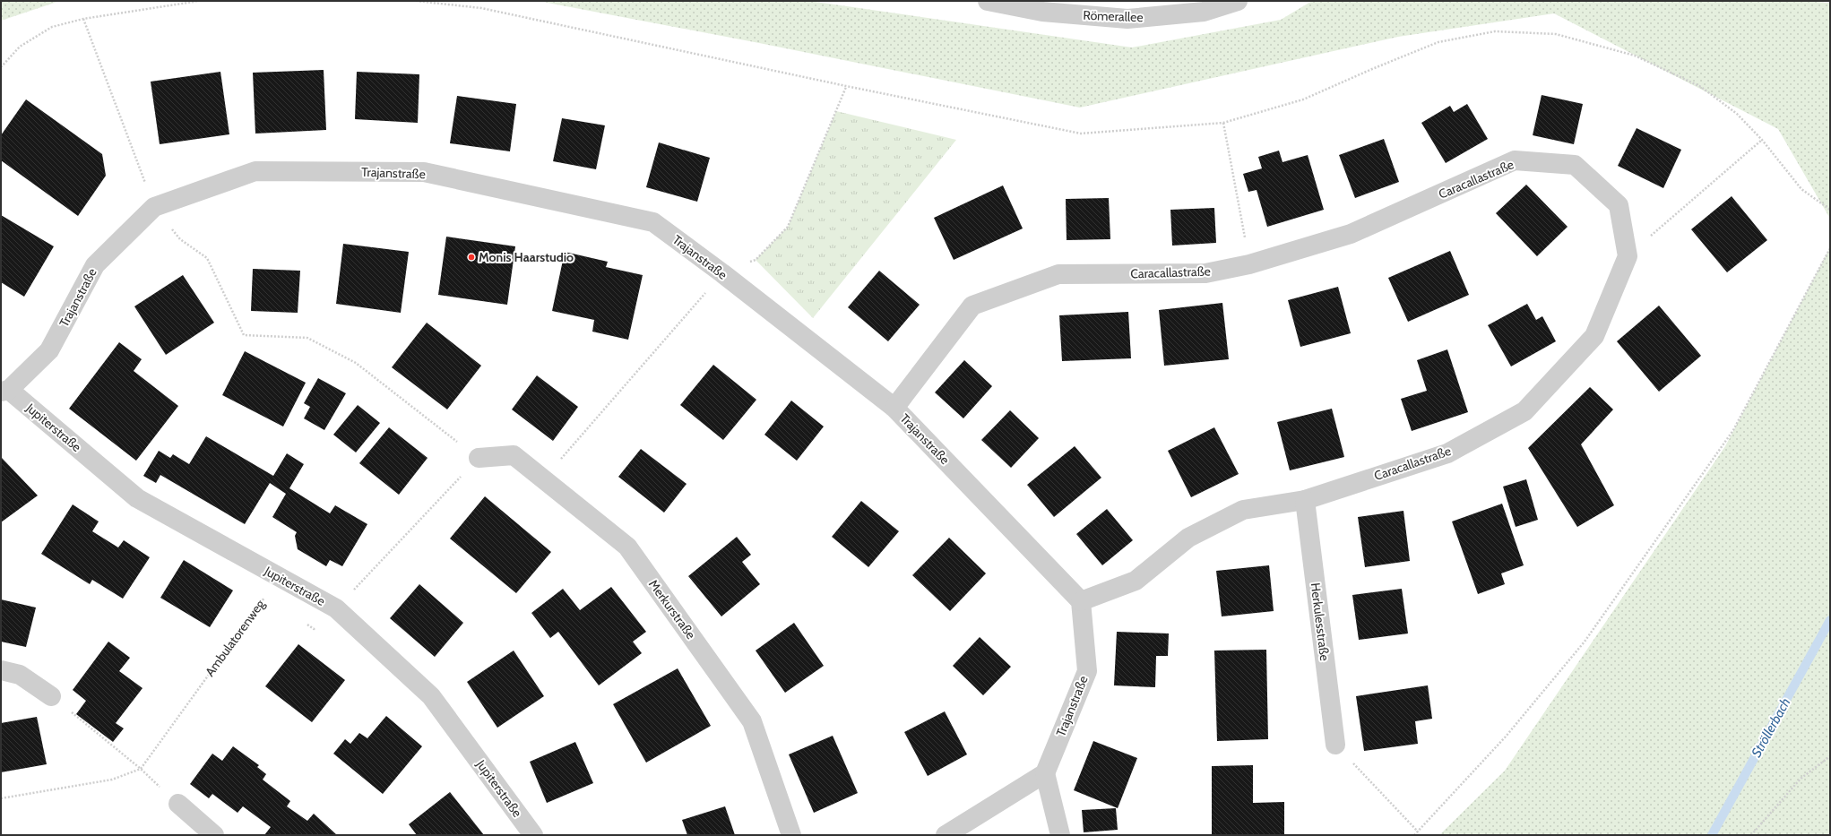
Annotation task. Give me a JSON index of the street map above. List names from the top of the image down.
{
  "streets": {
    "street": [
      "Römerallee",
      "Trajanstraße",
      "Caracallastraße",
      "Jupiterstraße",
      "Merkurstraße",
      "Herkulesstraße"
    ],
    "path": ["Ambulatorenweg"]
  },
  "crossings": [
    ["Trajanstraße", "Caracallastraße"],
    ["Trajanstraße", "Jupiterstraße"],
    ["Caracallastraße", "Herkulesstraße"]
  ],
  "water": ["Ströllerbach"],
  "places": ["Monis Haarstudio"]
}
